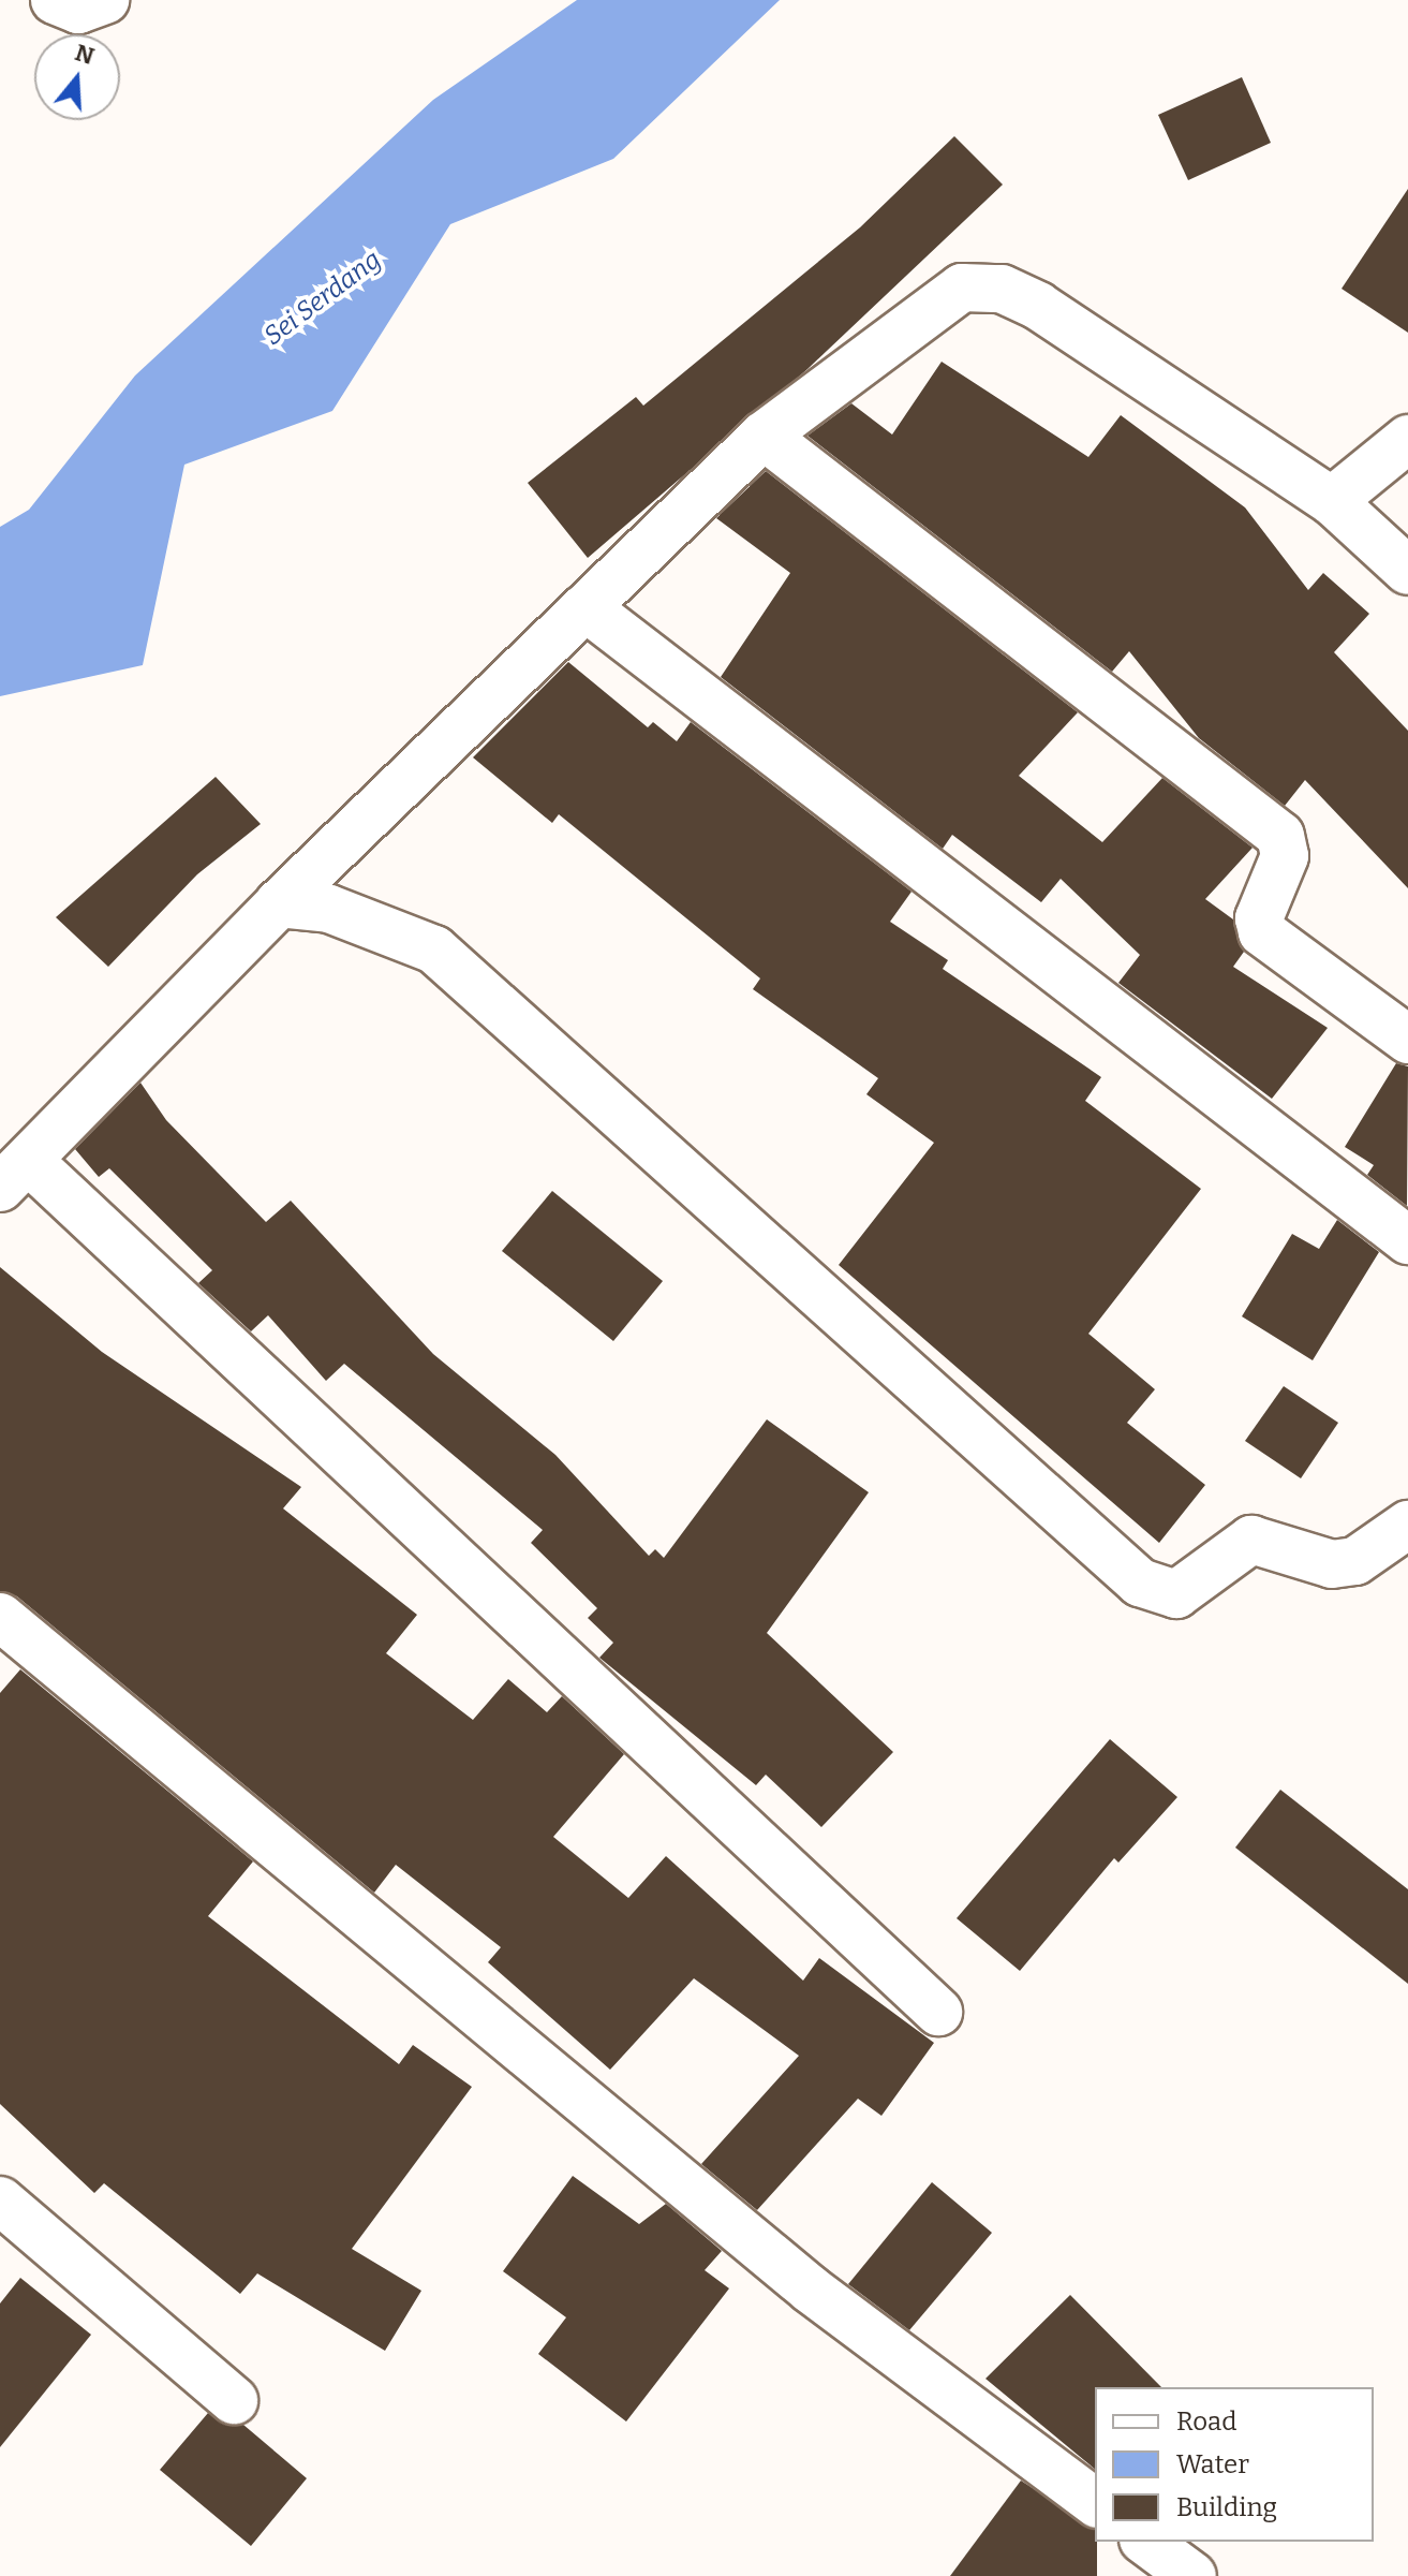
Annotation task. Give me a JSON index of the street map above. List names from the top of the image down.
{
  "water": ["Sei Serdang"],
  "legend": ["Road", "Water", "Building"],
  "north": "top"
}
